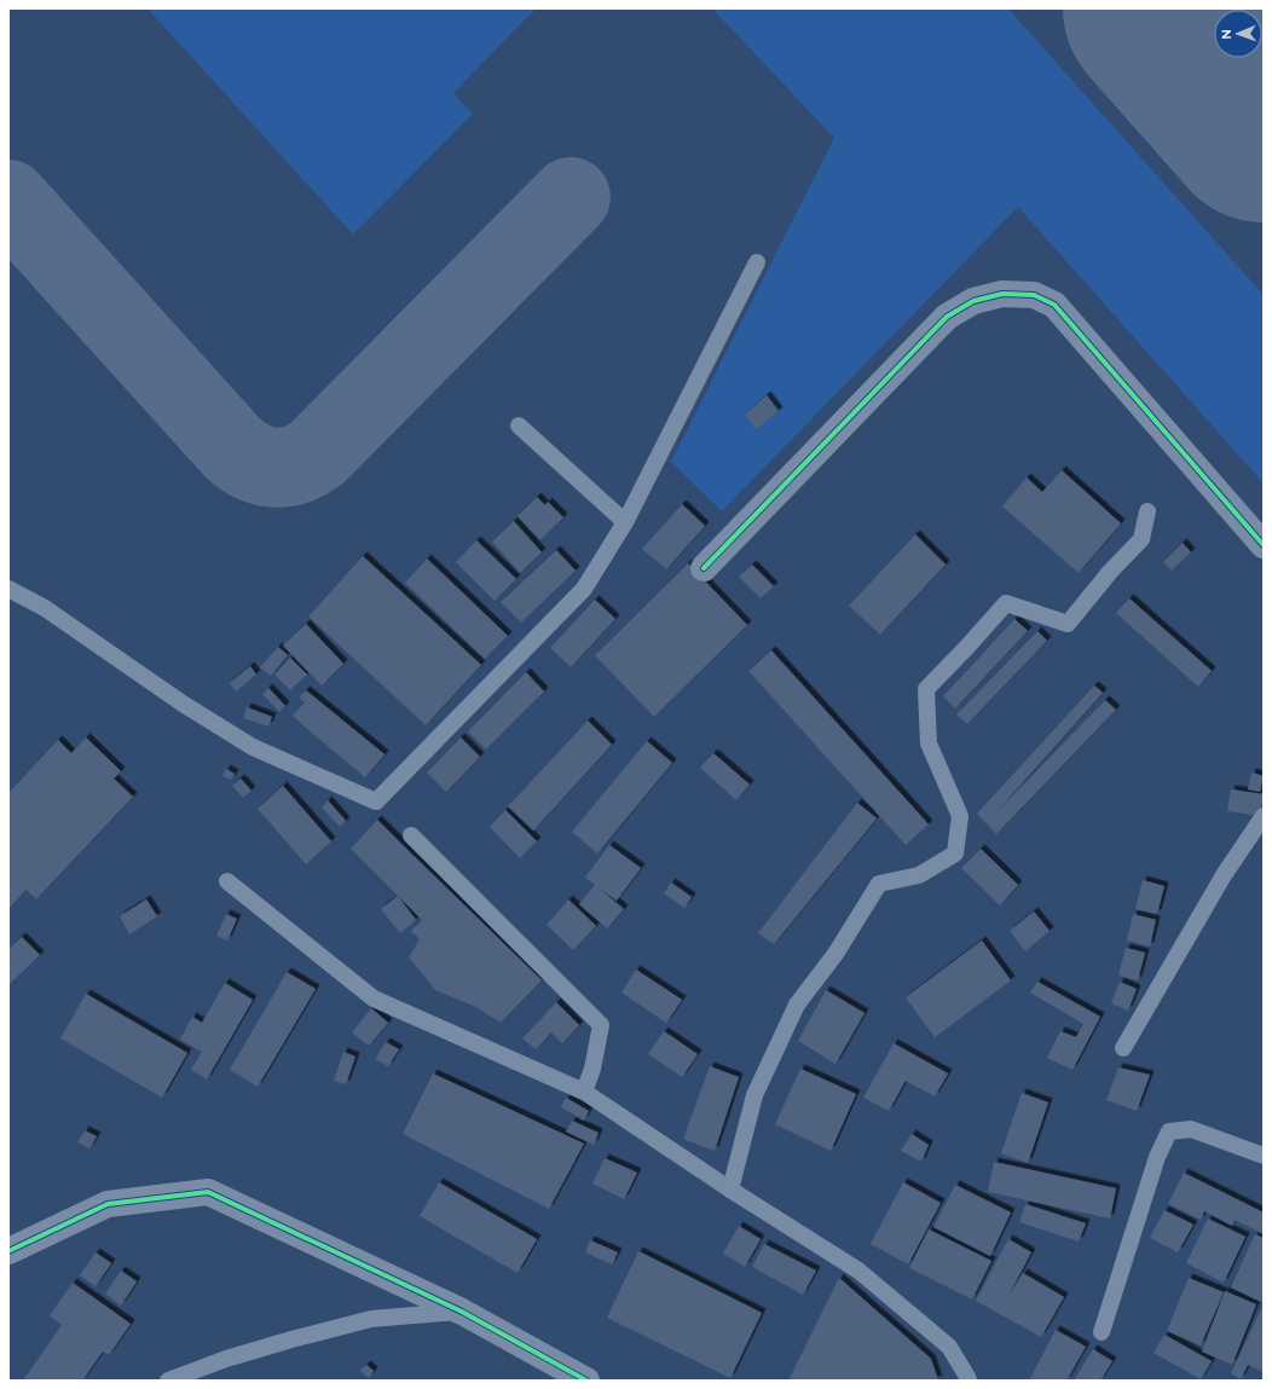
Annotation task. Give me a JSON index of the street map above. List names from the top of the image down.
{
  "north": "left"
}
